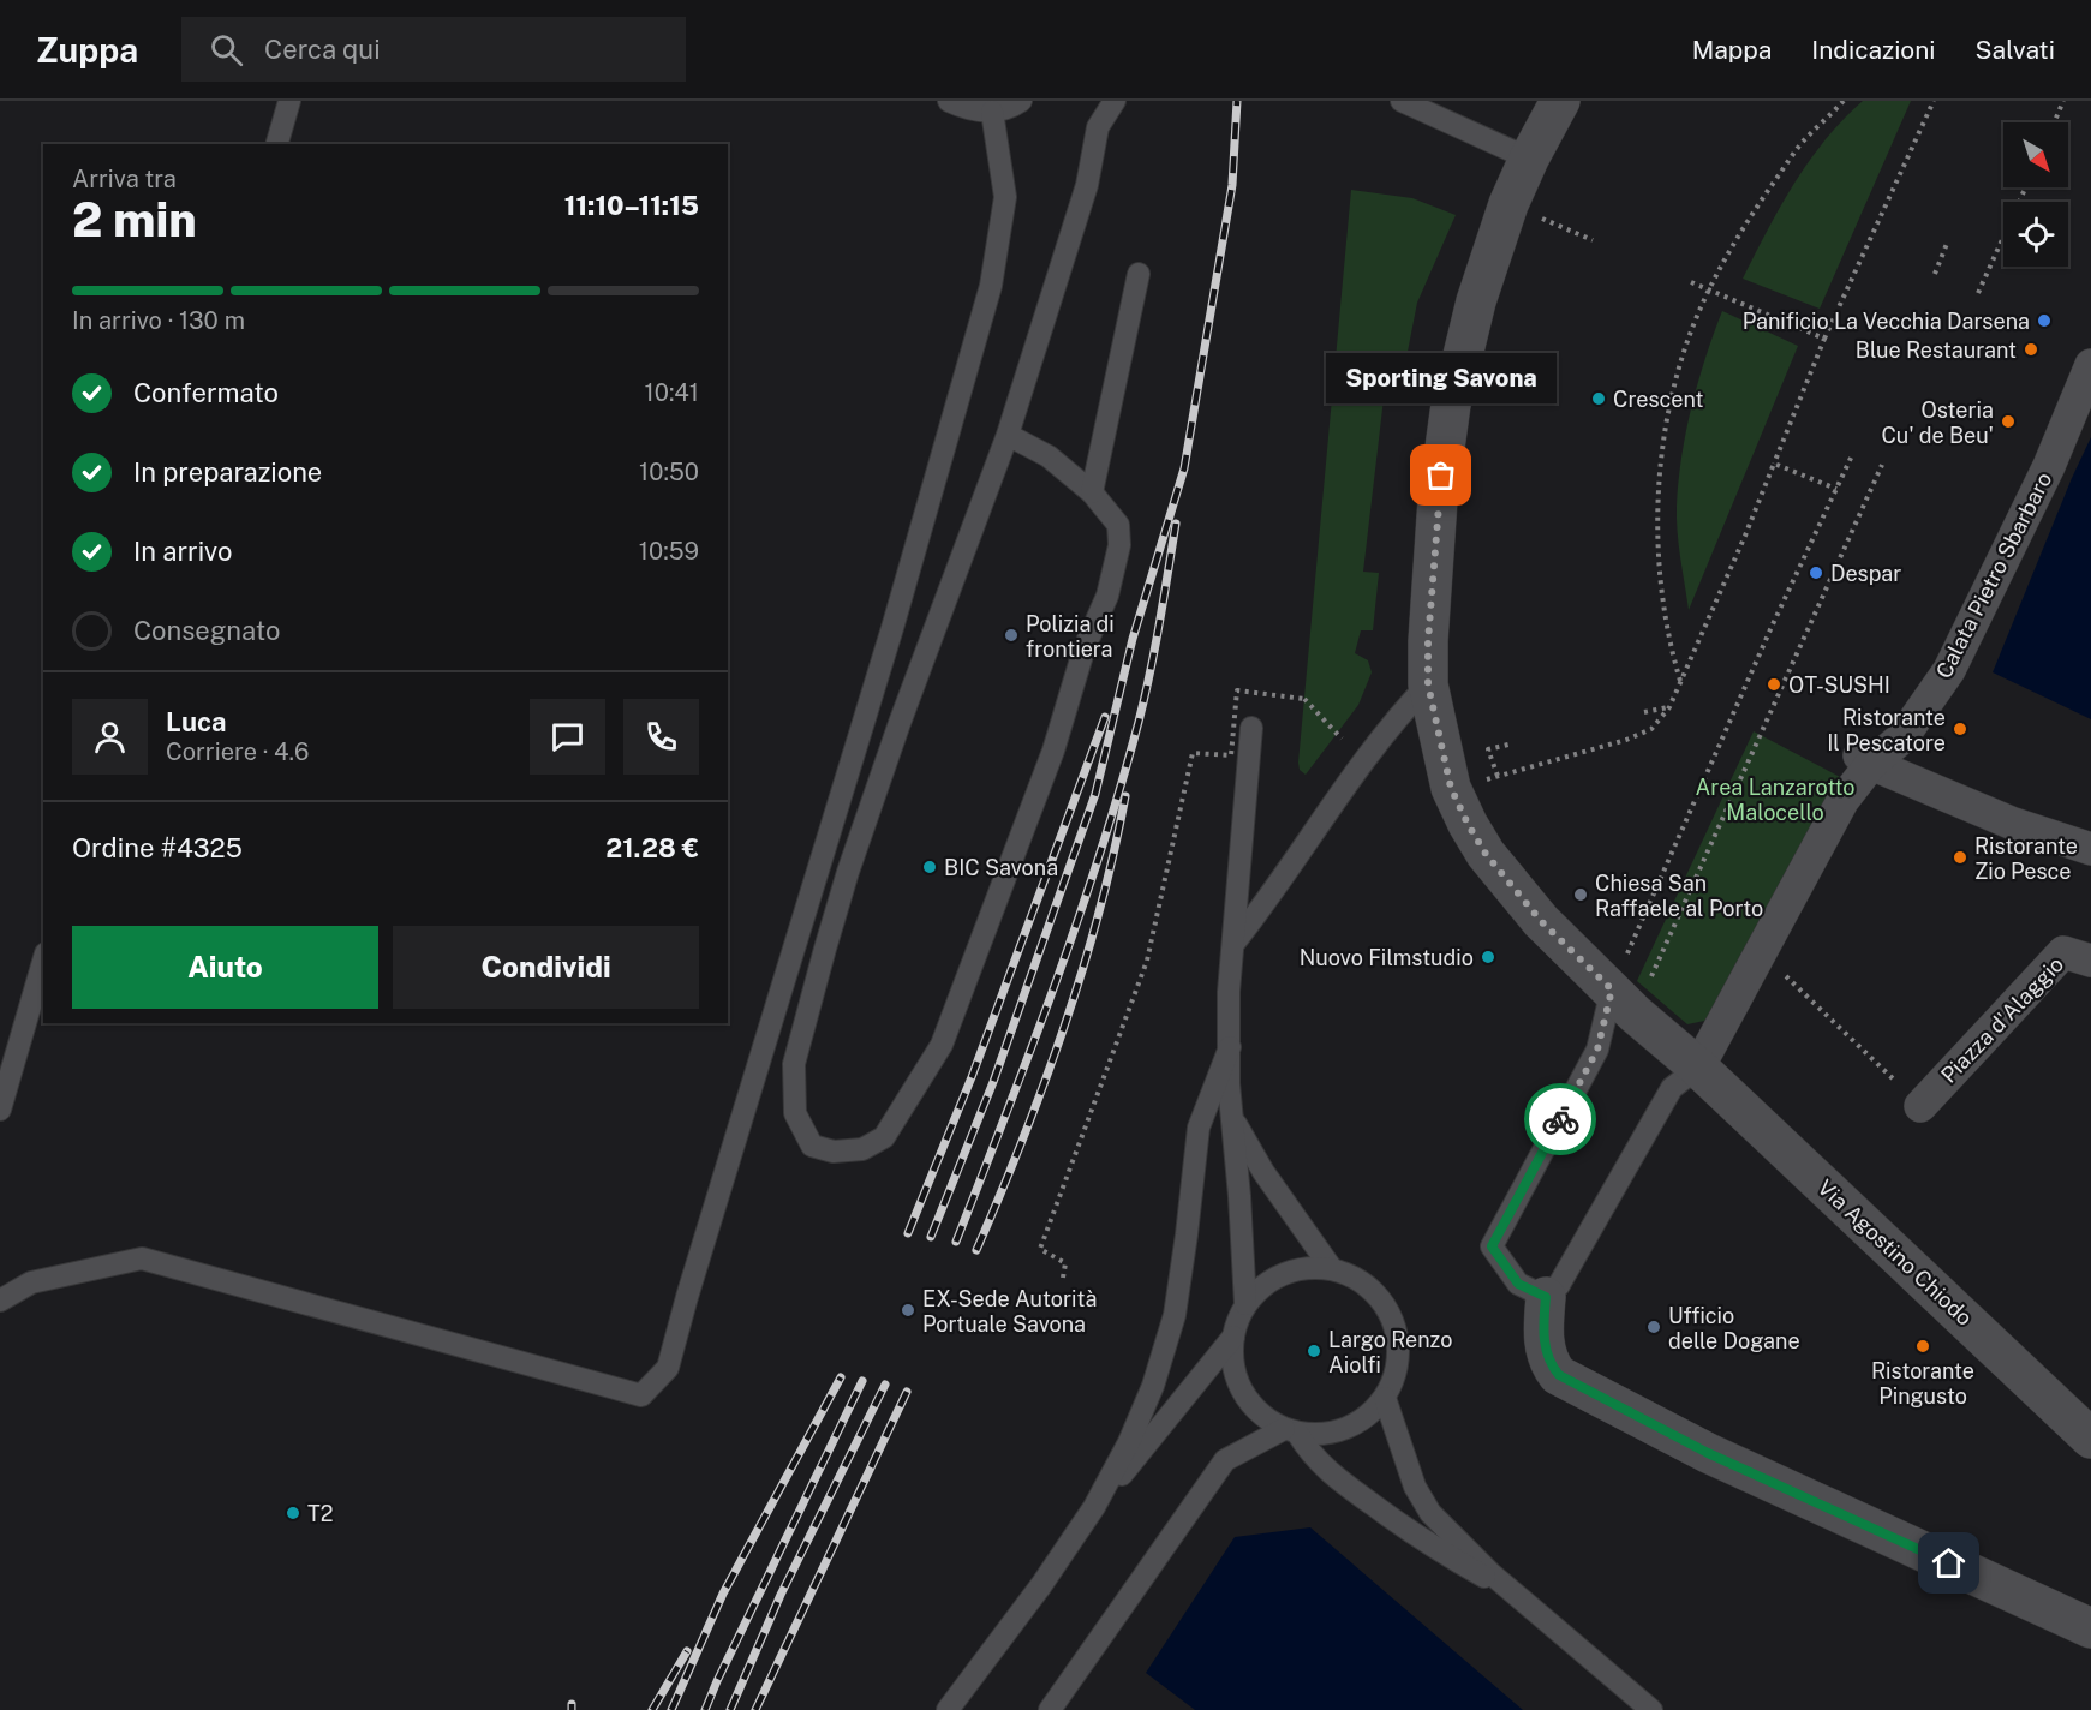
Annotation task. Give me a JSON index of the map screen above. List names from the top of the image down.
{
  "streets": {
    "street": ["Calata Pietro Sbarbaro", "Piazza d'Alaggio", "Via Agostino Chiodo"]
  },
  "crossings": [
    ["Calata Pietro Sbarbaro", "Via Agostino Chiodo"]
  ],
  "parks": ["Area Lanzarotto Malocello"],
  "places": [
    "Panificio La Vecchia Darsena",
    "Blue Restaurant",
    "Crescent",
    "Osteria Cu' de Beu'",
    "Sporting Savona",
    "Despar",
    "Polizia di frontiera",
    "OT-SUSHI",
    "Ristorante Il Pescatore",
    "Ristorante Zio Pesce",
    "BIC Savona",
    "Chiesa San Raffaele al Porto",
    "Nuovo Filmstudio",
    "EX-Sede Autorità Portuale Savona",
    "Ufficio delle Dogane",
    "Ristorante Pingusto",
    "Largo Renzo Aiolfi",
    "T2"
  ],
  "north": "bottom right",
  "page": {
    "header": "Zuppa",
    "search": "Cerca qui",
    "nav": ["Mappa", "Indicazioni", "Salvati"],
    "heading": ["2 min", "Arriva tra", "11:10–11:15"],
    "panel": [
      "Luca",
      "Corriere · 4.6",
      "Ordine #4325",
      "21.28 €"
    ],
    "bar": "In arrivo · 130 m",
    "bubble": "Sporting Savona",
    "list": [
      ["Confermato", "10:41"],
      ["In preparazione", "10:50"],
      ["In arrivo", "10:59"],
      "Consegnato"
    ],
    "buttons": ["Aiuto", "Condividi"]
  }
}
